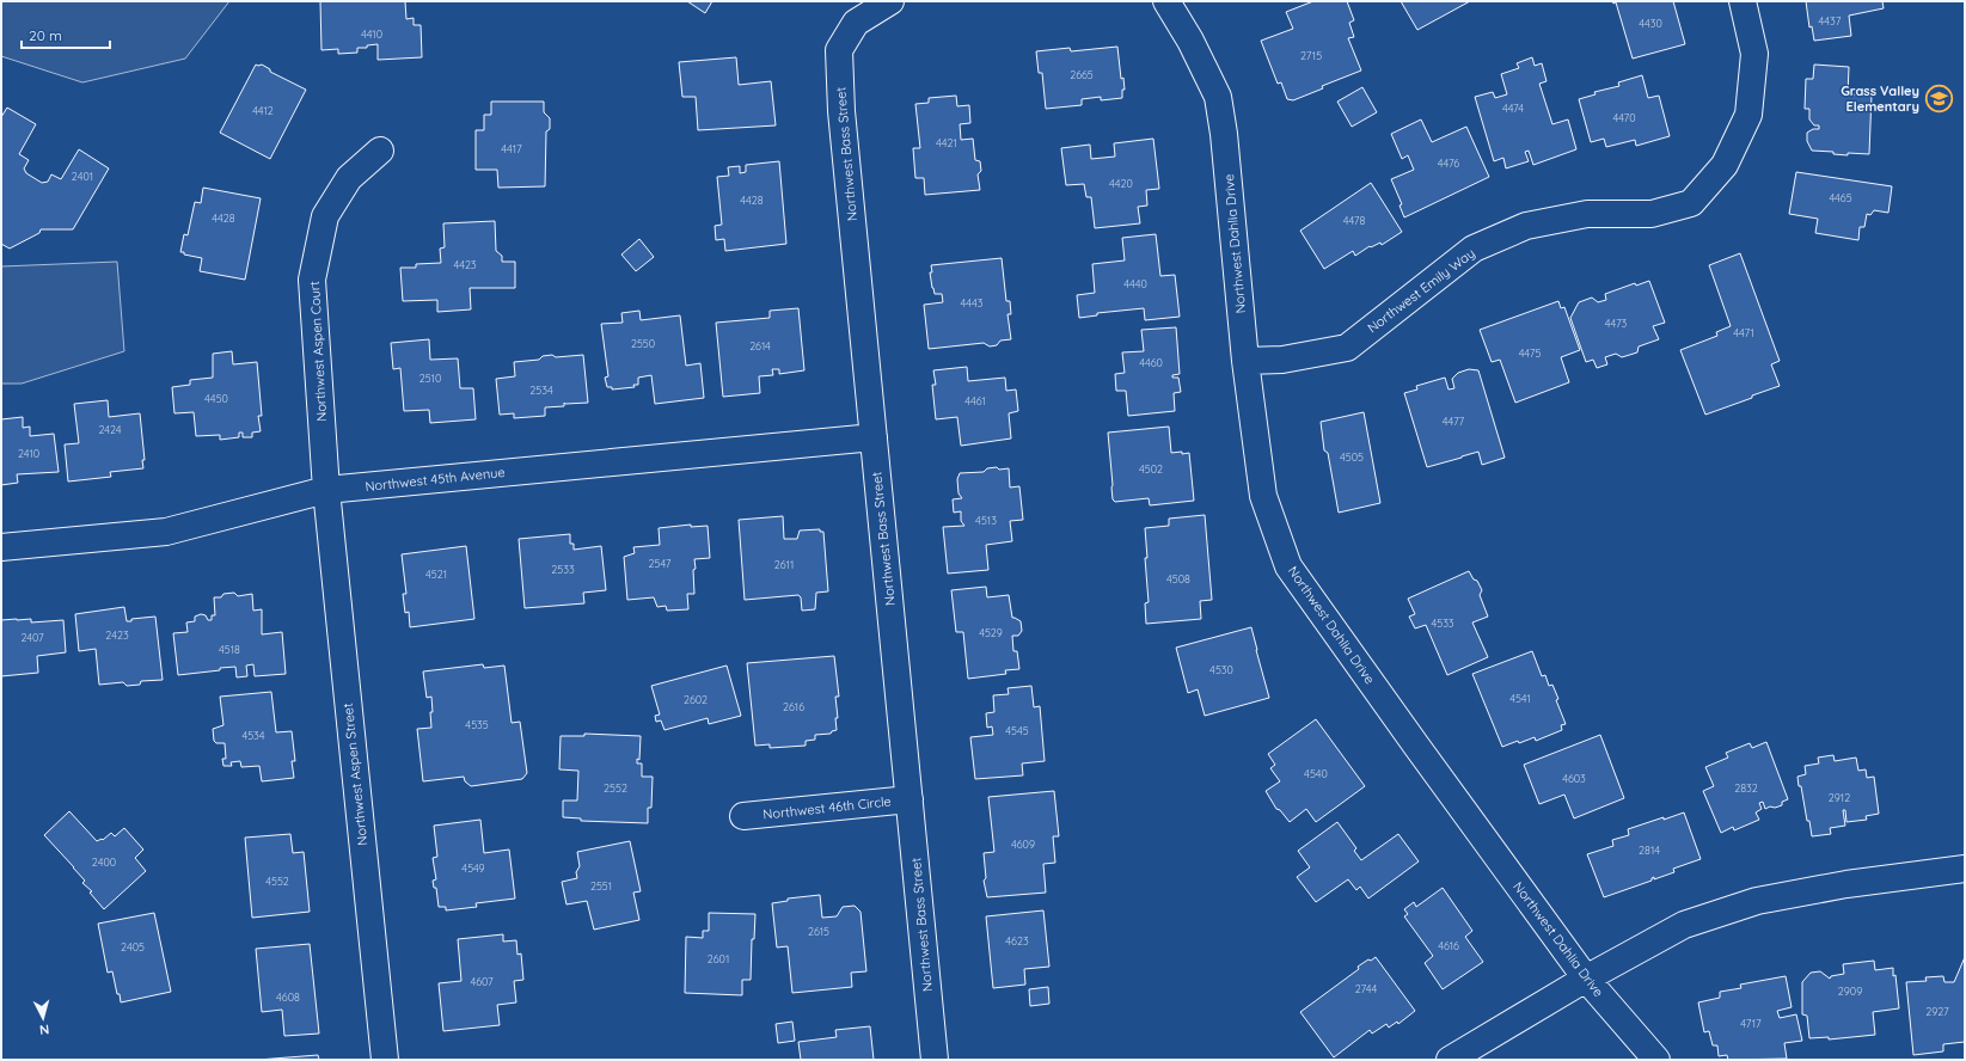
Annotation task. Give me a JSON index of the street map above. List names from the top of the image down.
{
  "streets": {
    "street": [
      "Northwest Bass Street",
      "Northwest Dahlia Drive",
      "Northwest Emily Way",
      "Northwest Aspen Court",
      "Northwest 45th Avenue",
      "Northwest Aspen Street",
      "Northwest 46th Circle"
    ]
  },
  "crossings": [
    ["Northwest Bass Street", "Northwest 45th Avenue"],
    ["Northwest Bass Street", "Northwest 46th Circle"],
    ["Northwest Dahlia Drive", "Northwest Emily Way"],
    ["Northwest Aspen Court", "Northwest 45th Avenue"],
    ["Northwest Aspen Court", "Northwest Aspen Street"],
    ["Northwest 45th Avenue", "Northwest Aspen Street"]
  ],
  "places": {
    "school or university": ["Grass Valley Elementary"]
  },
  "house_numbers": [
    "4437",
    "4430",
    "4410",
    "2715",
    "2665",
    "4474",
    "4412",
    "4470",
    "4421",
    "4417",
    "4476",
    "2401",
    "4420",
    "4465",
    "4428",
    "4428",
    "4478",
    "4423",
    "4440",
    "4443",
    "4473",
    "4471",
    "2550",
    "2614",
    "4475",
    "4460",
    "2510",
    "2534",
    "4450",
    "4461",
    "4477",
    "2424",
    "2410",
    "4505",
    "4502",
    "4513",
    "2547",
    "2611",
    "2533",
    "4521",
    "4508",
    "4533",
    "4529",
    "2423",
    "2407",
    "4518",
    "4530",
    "4541",
    "2602",
    "2616",
    "4535",
    "4545",
    "4534",
    "4540",
    "4603",
    "2552",
    "2832",
    "2912",
    "4609",
    "2814",
    "2400",
    "4549",
    "4552",
    "2551",
    "2615",
    "4623",
    "4616",
    "2405",
    "2601",
    "4607",
    "2744",
    "2909",
    "4608",
    "2927",
    "4717"
  ],
  "scale_bar": "20 m",
  "north": "bottom"
}
